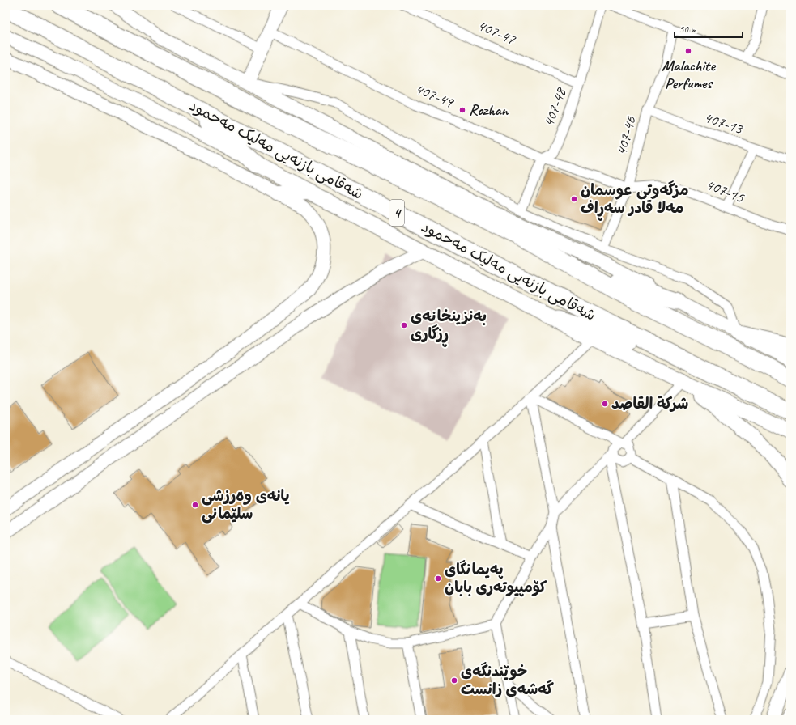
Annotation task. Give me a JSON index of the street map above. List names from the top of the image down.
{
  "streets": {
    "highway": ["شەقامی بازنەیی مەلیک مەحمود", "4"],
    "street": [
      "407-47",
      "407-49",
      "407-48",
      "407-13",
      "407-46",
      "407-15"
    ]
  },
  "crossings": [
    ["407-47", "407-48"],
    ["407-49", "407-48"],
    ["407-49", "407-46"],
    ["407-49", "407-15"],
    ["407-13", "407-46"],
    ["407-46", "407-15"]
  ],
  "places": [
    "Malachite Perfumes",
    "Rozhan",
    "مزگەوتی عوسمان مەلا قادر سەڕاف",
    "بەنزینخانەی ڕزگاری",
    "شركة القاصد",
    "یانەی وەرزشی سلێمانی",
    "پەیمانگای کۆمپیوتەری بابان",
    "خوێندنگەی گەشەی زانست"
  ],
  "scale_bar": "50 m"
}
